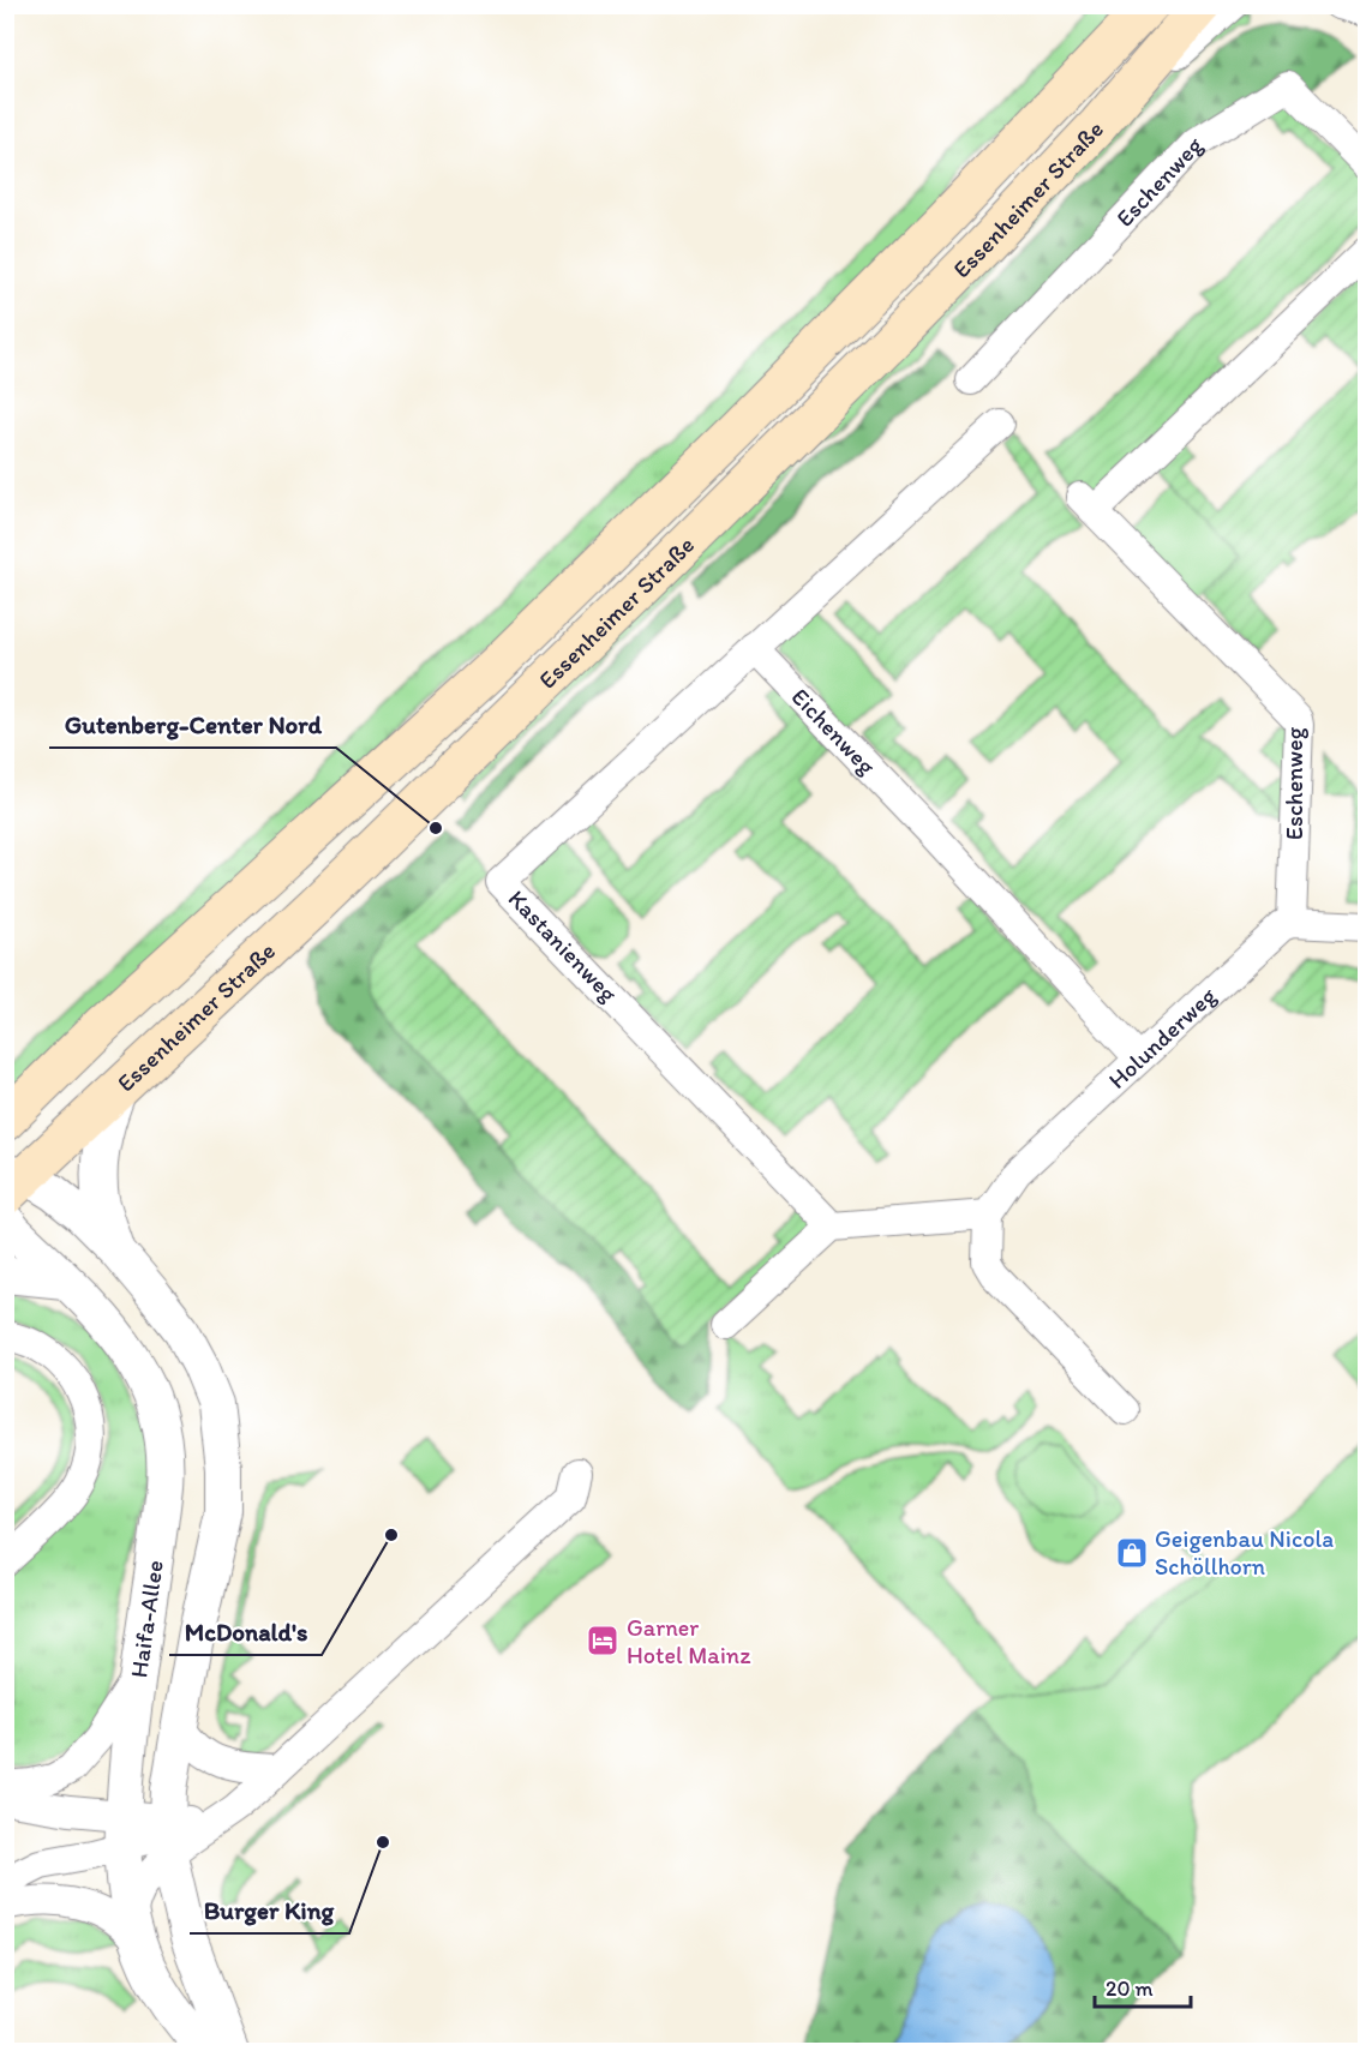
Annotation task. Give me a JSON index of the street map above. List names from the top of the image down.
{
  "streets": {
    "main road": ["Essenheimer Straße"],
    "street": [
      "Eschenweg",
      "Eichenweg",
      "Kastanienweg",
      "Holunderweg",
      "Haifa-Allee"
    ]
  },
  "crossings": [
    ["Eschenweg", "Holunderweg"],
    ["Eichenweg", "Kastanienweg"],
    ["Eichenweg", "Holunderweg"]
  ],
  "places": {
    "other": ["Gutenberg-Center Nord", "McDonald's", "Burger King"],
    "shop": ["Geigenbau Nicola Schöllhorn"],
    "hotel": ["Garner Hotel Mainz"]
  },
  "scale_bar": "20 m"
}
